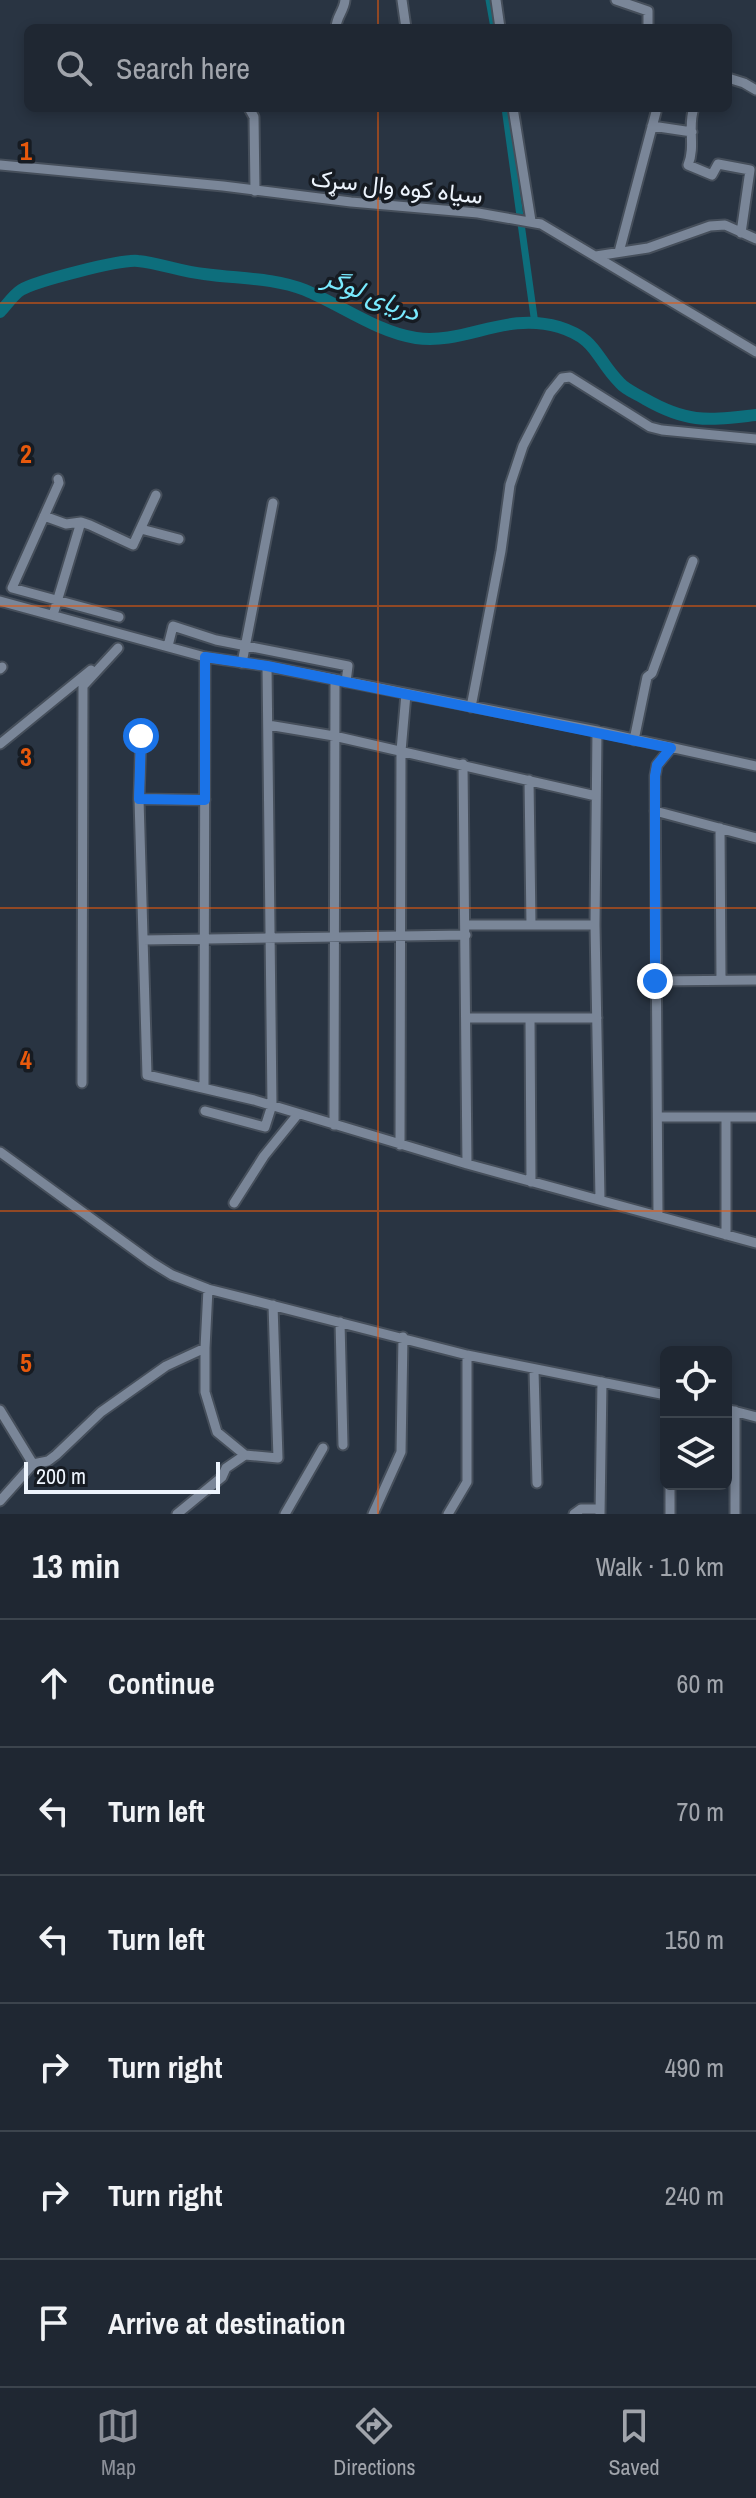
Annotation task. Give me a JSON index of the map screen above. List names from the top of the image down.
{
  "streets": {
    "street": ["سیاه کوه وال سړک"]
  },
  "water": ["دریای لوگر"],
  "scale_bar": "200 m",
  "page": {
    "search": "Search here",
    "scale": "200 m",
    "heading": ["13 min", "Walk · 1.0 km"],
    "list": [
      ["Continue", "60 m"],
      ["Turn left", "70 m"],
      ["Turn left", "150 m"],
      ["Turn right", "490 m"],
      ["Turn right", "240 m"],
      "Arrive at destination"
    ],
    "nav": ["Map", "Directions", "Saved"]
  },
  "grid": {
    "rows": [
      "1",
      "2",
      "3",
      "4",
      "5"
    ]
  }
}
